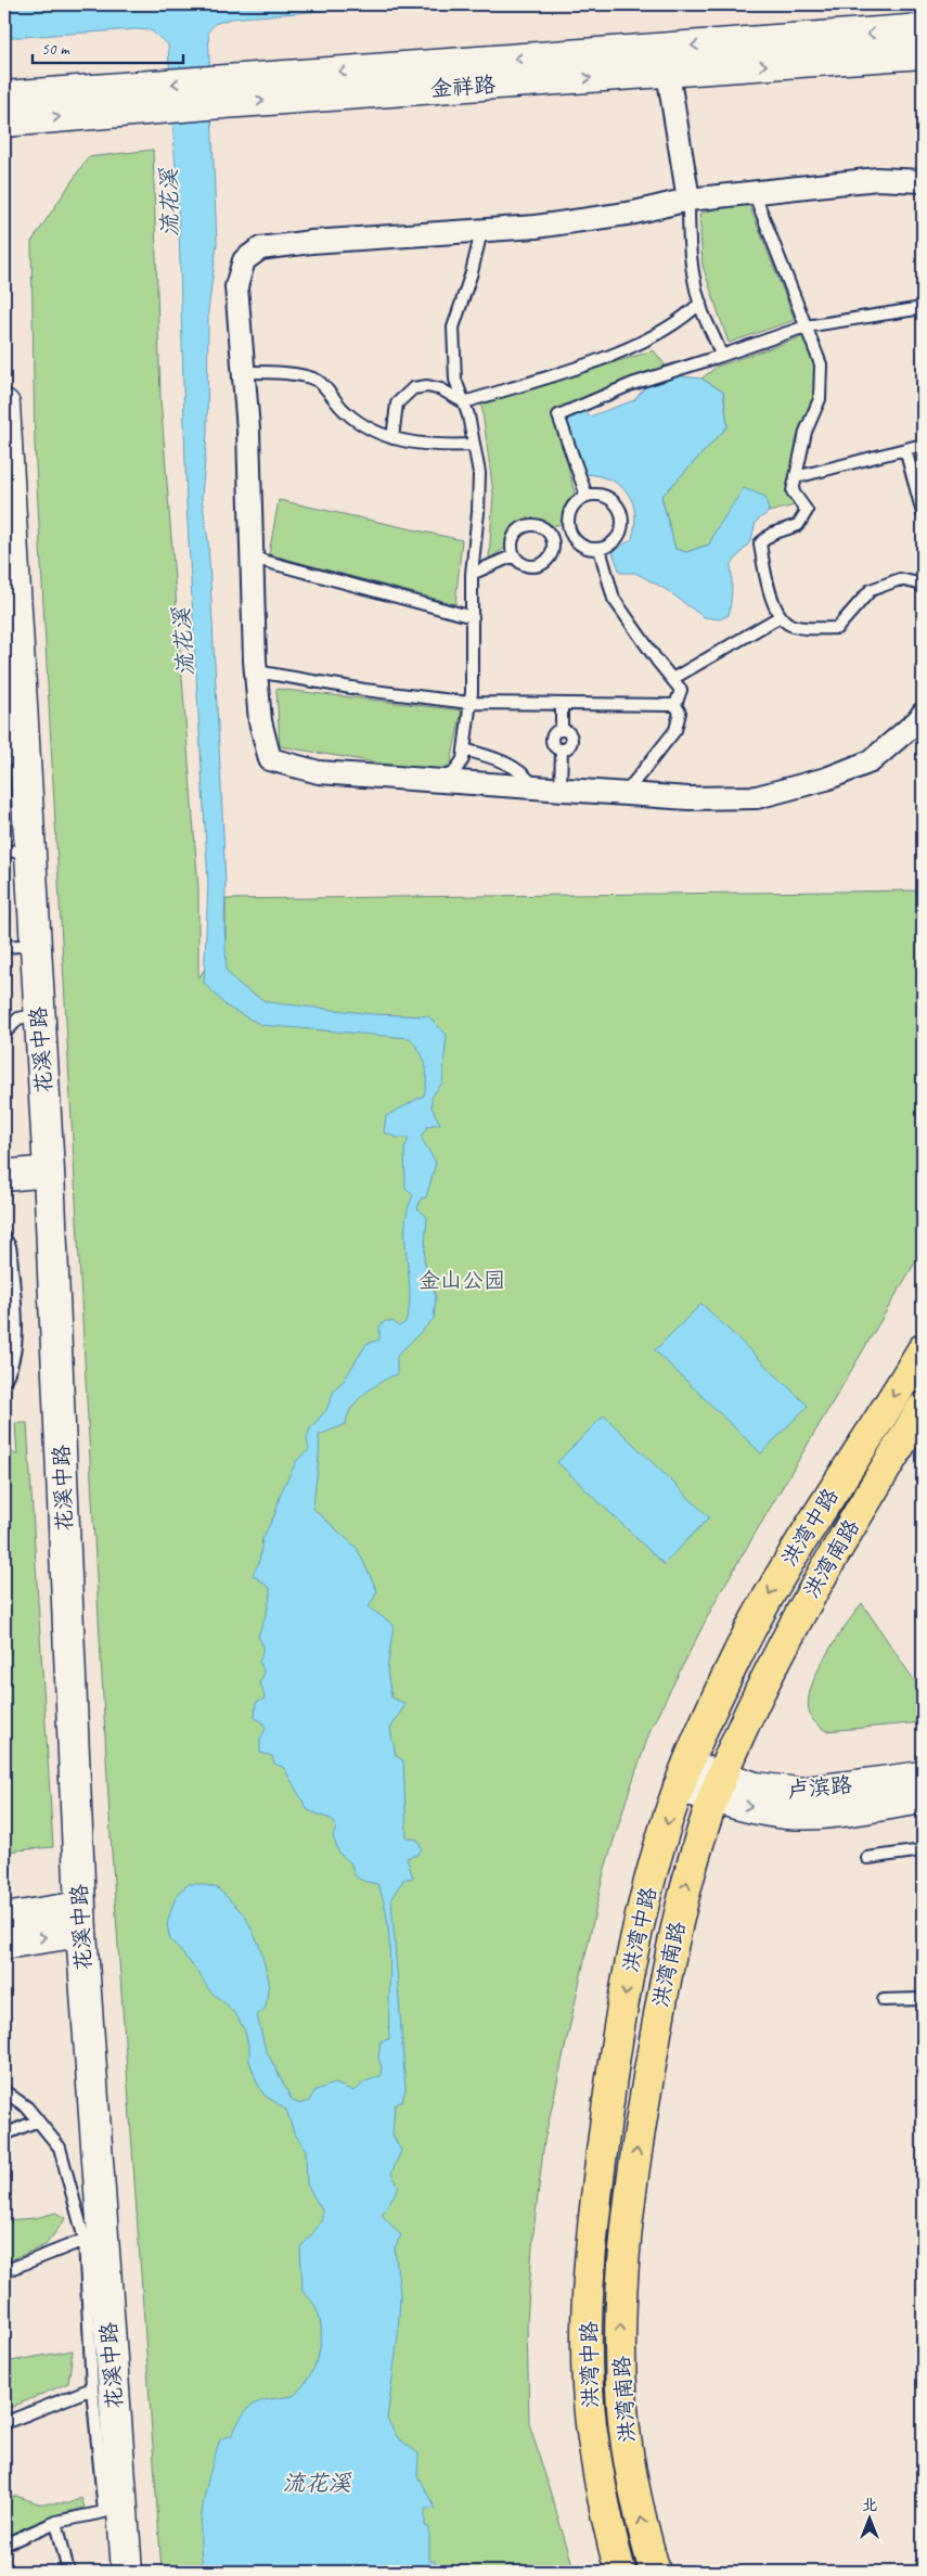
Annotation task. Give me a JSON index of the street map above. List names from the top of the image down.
{
  "streets": {
    "main road": ["洪湾中路", "洪湾南路"],
    "street": ["金祥路", "花溪中路", "卢滨路"]
  },
  "crossings": [
    ["洪湾南路", "卢滨路"]
  ],
  "one_way": ["洪湾中路", "洪湾南路"],
  "water": ["流花溪"],
  "parks": ["金山公园"],
  "scale_bar": "50 m",
  "north": "top"
}
